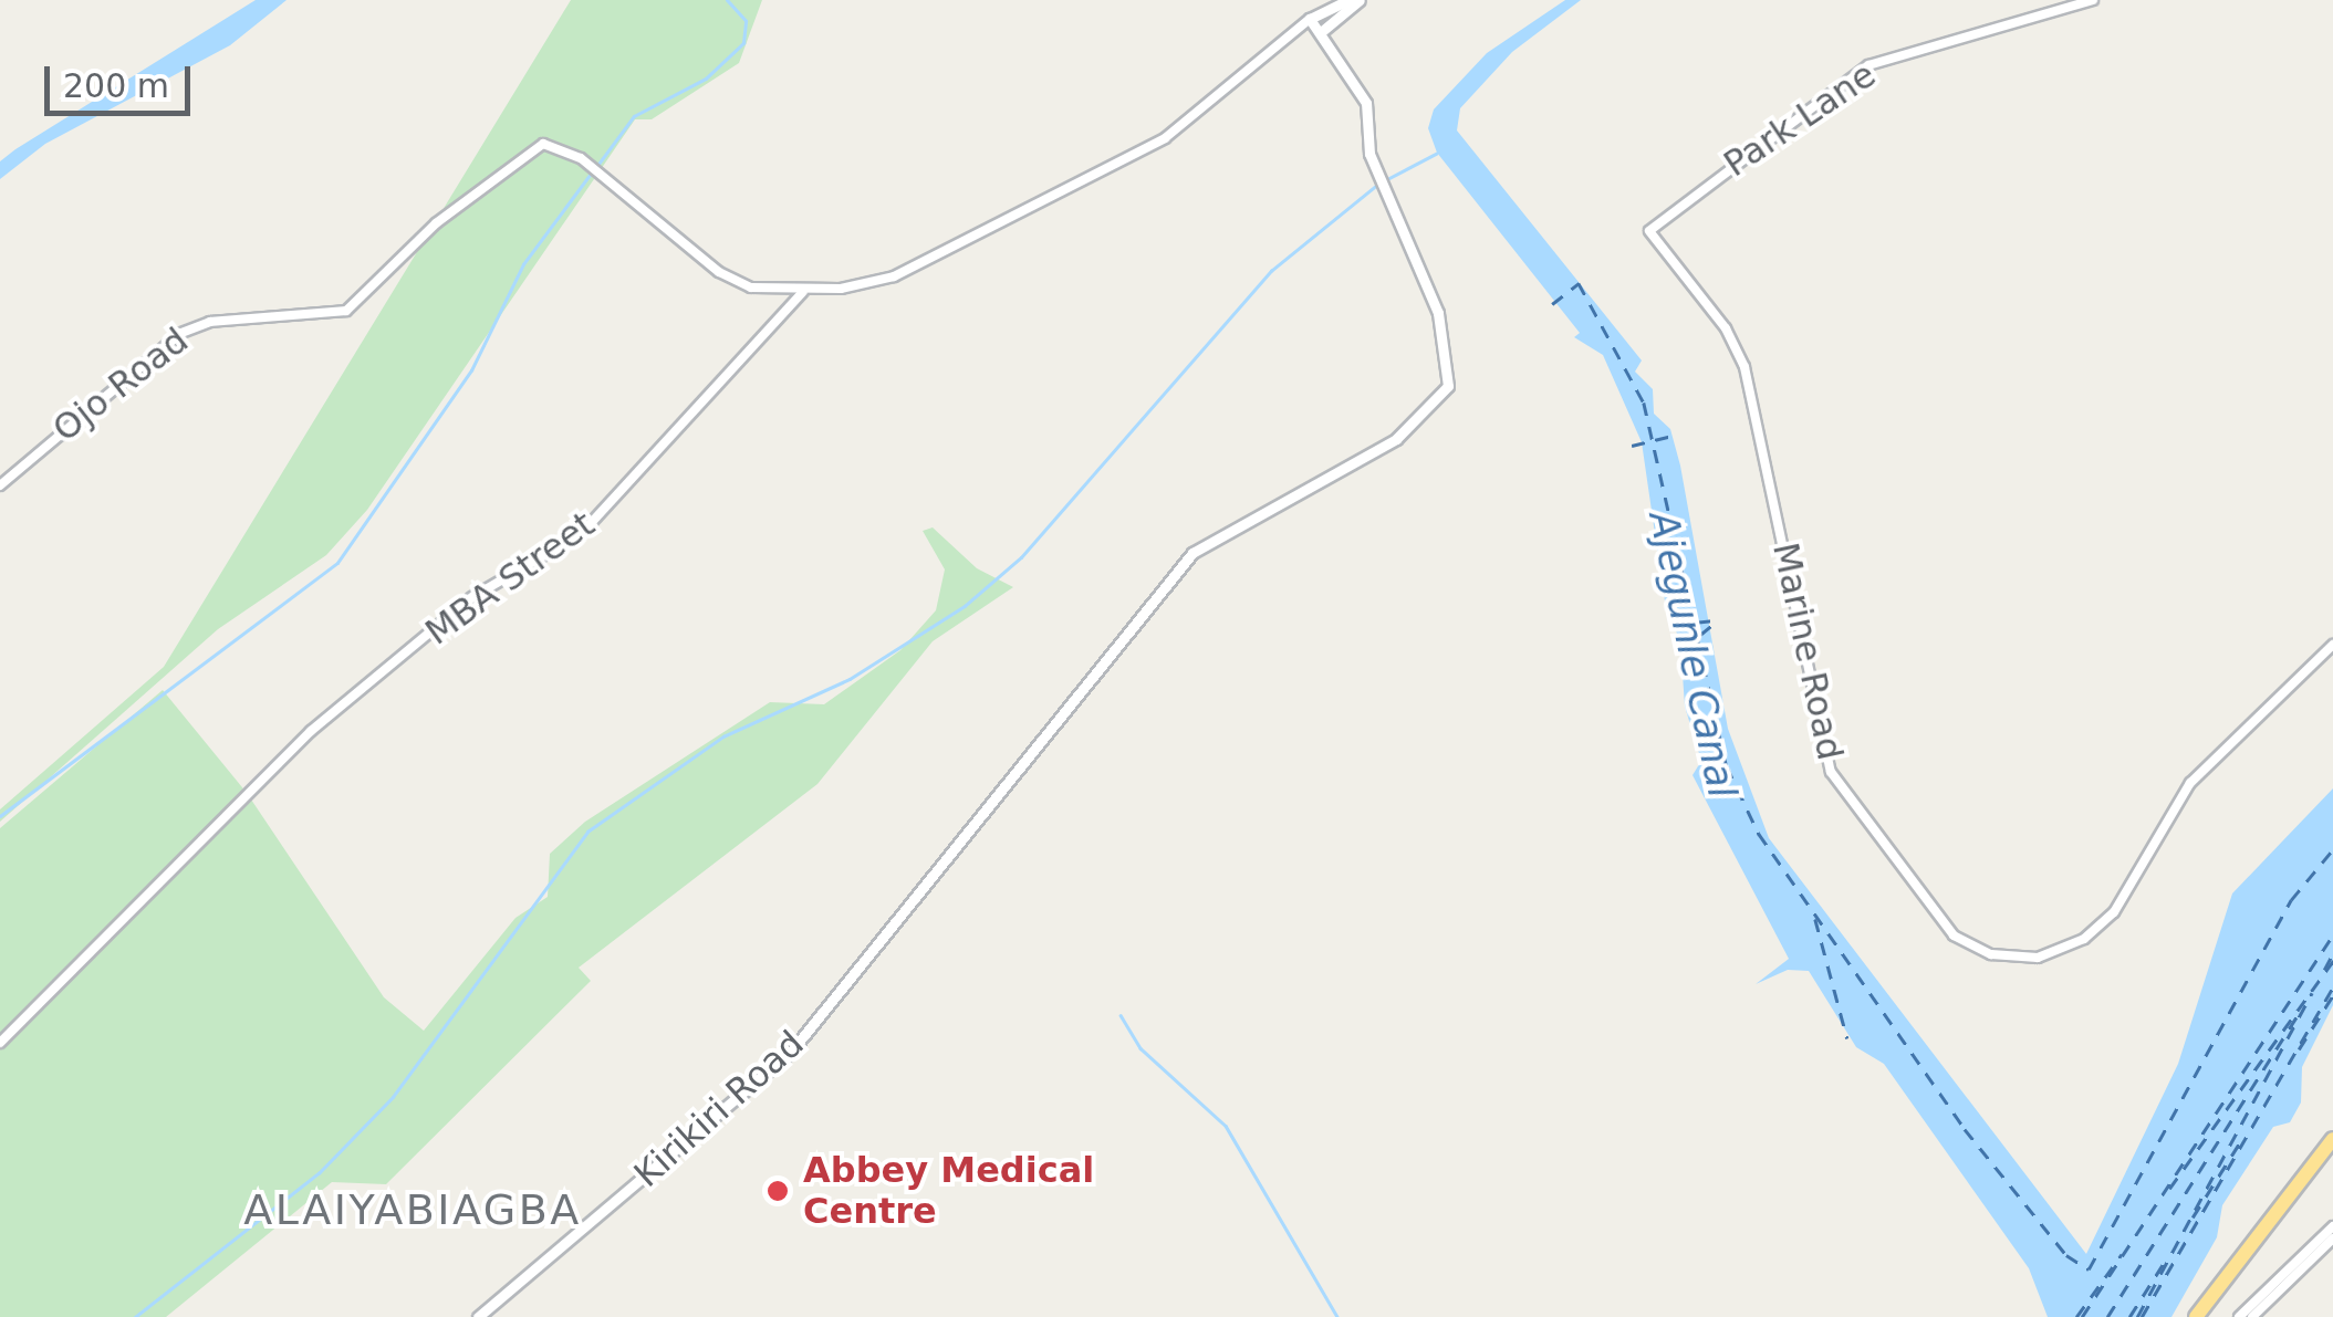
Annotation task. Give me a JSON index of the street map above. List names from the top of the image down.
{
  "streets": {
    "main road": ["Kirikiri Road"],
    "street": [
      "Park Lane",
      "Ojo Road",
      "MBA Street",
      "Marine Road"
    ]
  },
  "crossings": [
    ["Park Lane", "Marine Road"],
    ["Ojo Road", "MBA Street"]
  ],
  "districts": ["ALAIYABIAGBA"],
  "water": ["Ajegunle Canal"],
  "places": ["Abbey Medical Centre"],
  "scale_bar": "200 m"
}
